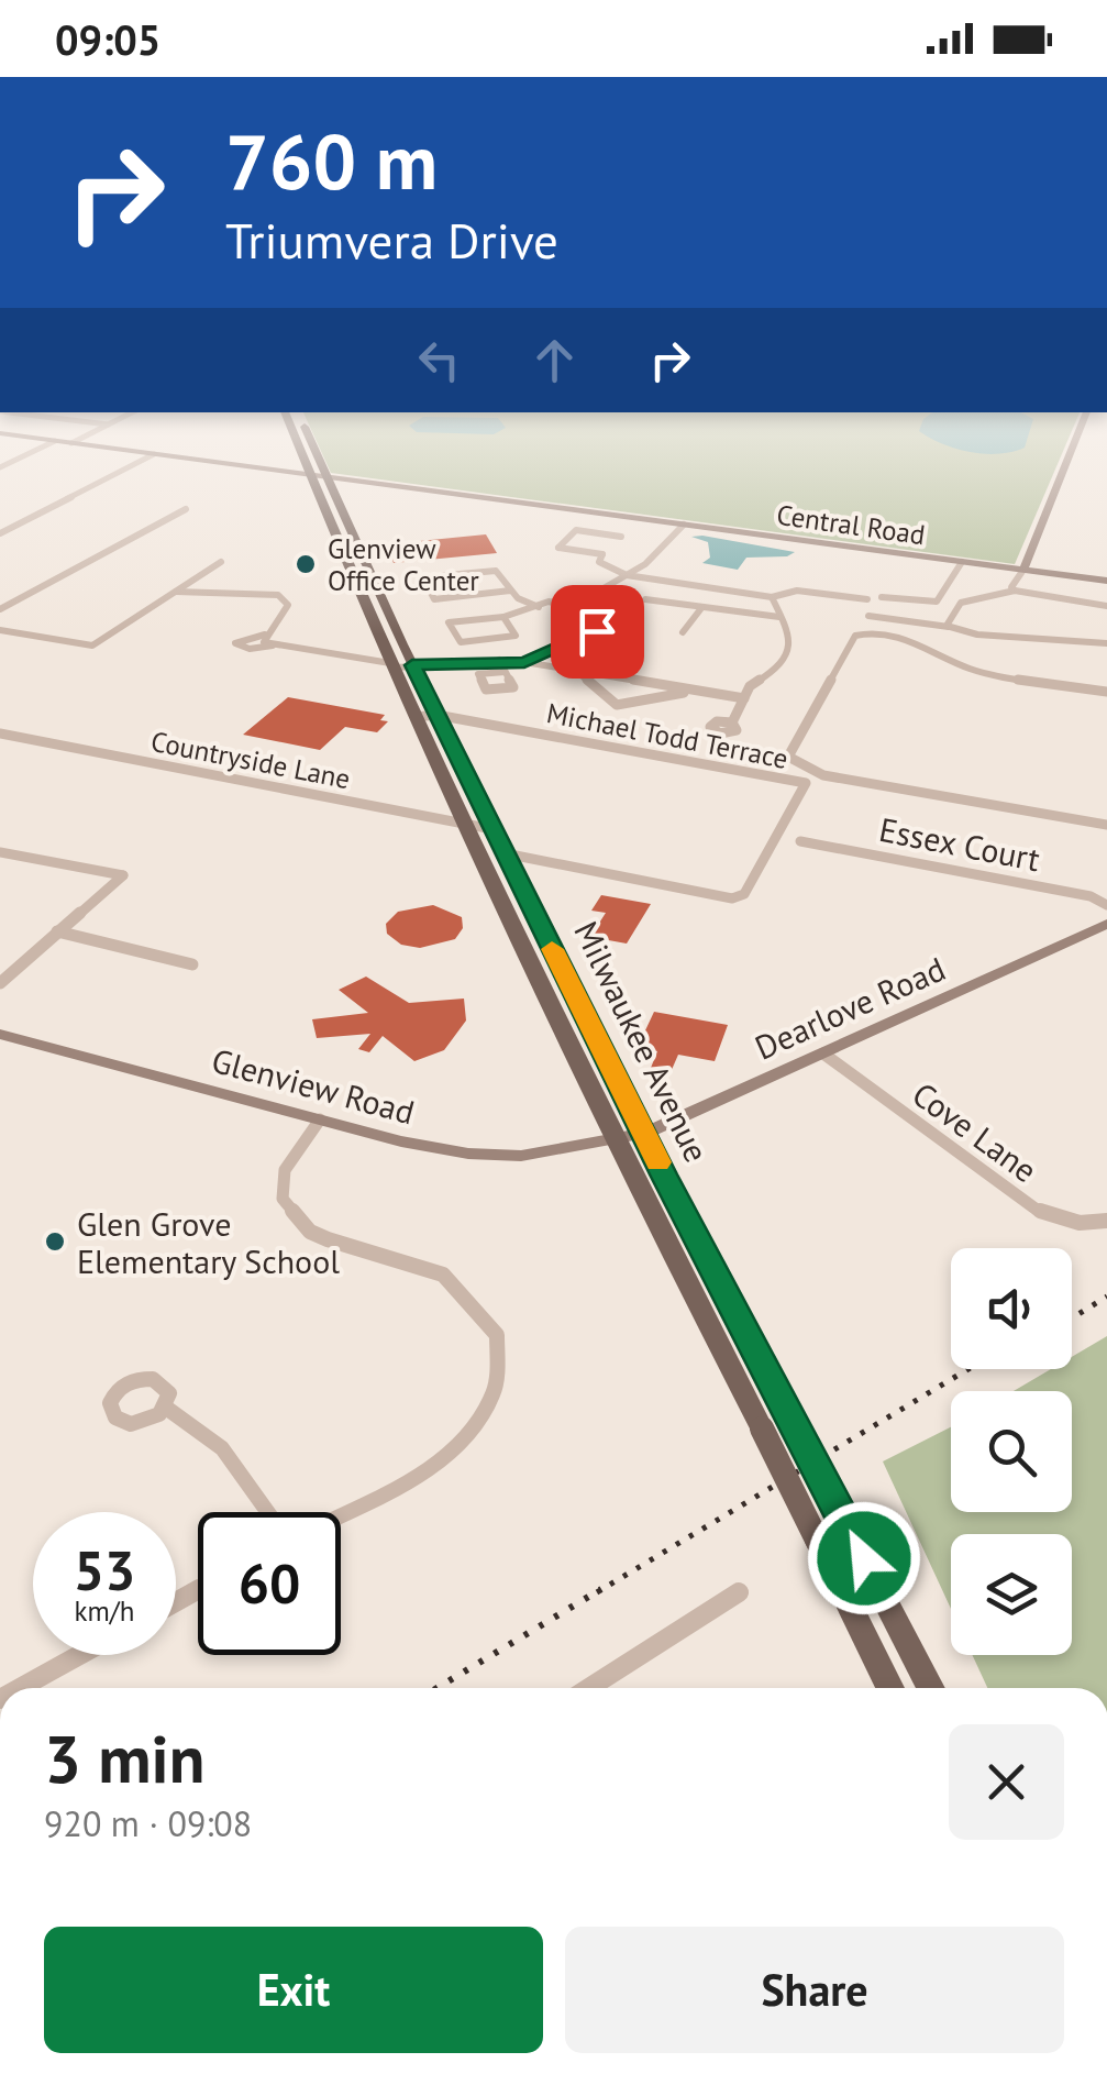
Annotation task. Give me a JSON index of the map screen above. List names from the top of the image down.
{
  "streets": {
    "main road": [
      "Central Road",
      "Dearlove Road",
      "Milwaukee Avenue",
      "Glenview Road"
    ],
    "street": [
      "Michael Todd Terrace",
      "Countryside Lane",
      "Essex Court",
      "Cove Lane"
    ]
  },
  "crossings": [
    ["Central Road", "Milwaukee Avenue"],
    ["Michael Todd Terrace", "Milwaukee Avenue"],
    ["Countryside Lane", "Milwaukee Avenue"],
    ["Dearlove Road", "Milwaukee Avenue"],
    ["Dearlove Road", "Glenview Road"],
    ["Dearlove Road", "Cove Lane"],
    ["Milwaukee Avenue", "Glenview Road"]
  ],
  "places": ["Glenview Office Center", "Glen Grove Elementary School"],
  "page": {
    "status": "09:05",
    "turn": ["760 m", "Triumvera Drive"],
    "speed": "53 km/h",
    "limit": "60",
    "heading": ["3 min", "920 m · 09:08"],
    "buttons": ["Exit", "Share"]
  }
}
